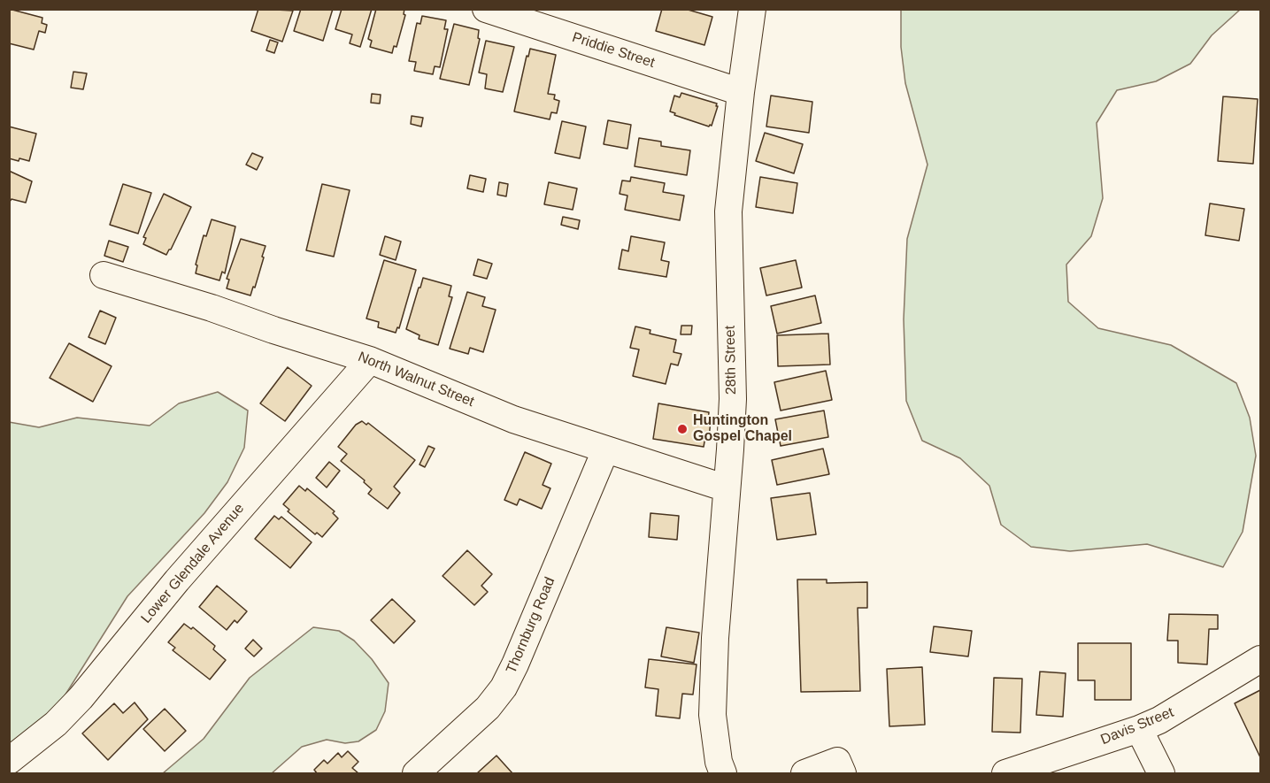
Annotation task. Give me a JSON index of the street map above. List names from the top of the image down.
{
  "streets": {
    "street": [
      "Priddie Street",
      "28th Street",
      "North Walnut Street",
      "Lower Glendale Avenue",
      "Thornburg Road",
      "Davis Street"
    ]
  },
  "crossings": [
    ["Priddie Street", "28th Street"],
    ["28th Street", "North Walnut Street"],
    ["North Walnut Street", "Lower Glendale Avenue"],
    ["North Walnut Street", "Thornburg Road"]
  ],
  "places": ["Huntington Gospel Chapel"]
}
